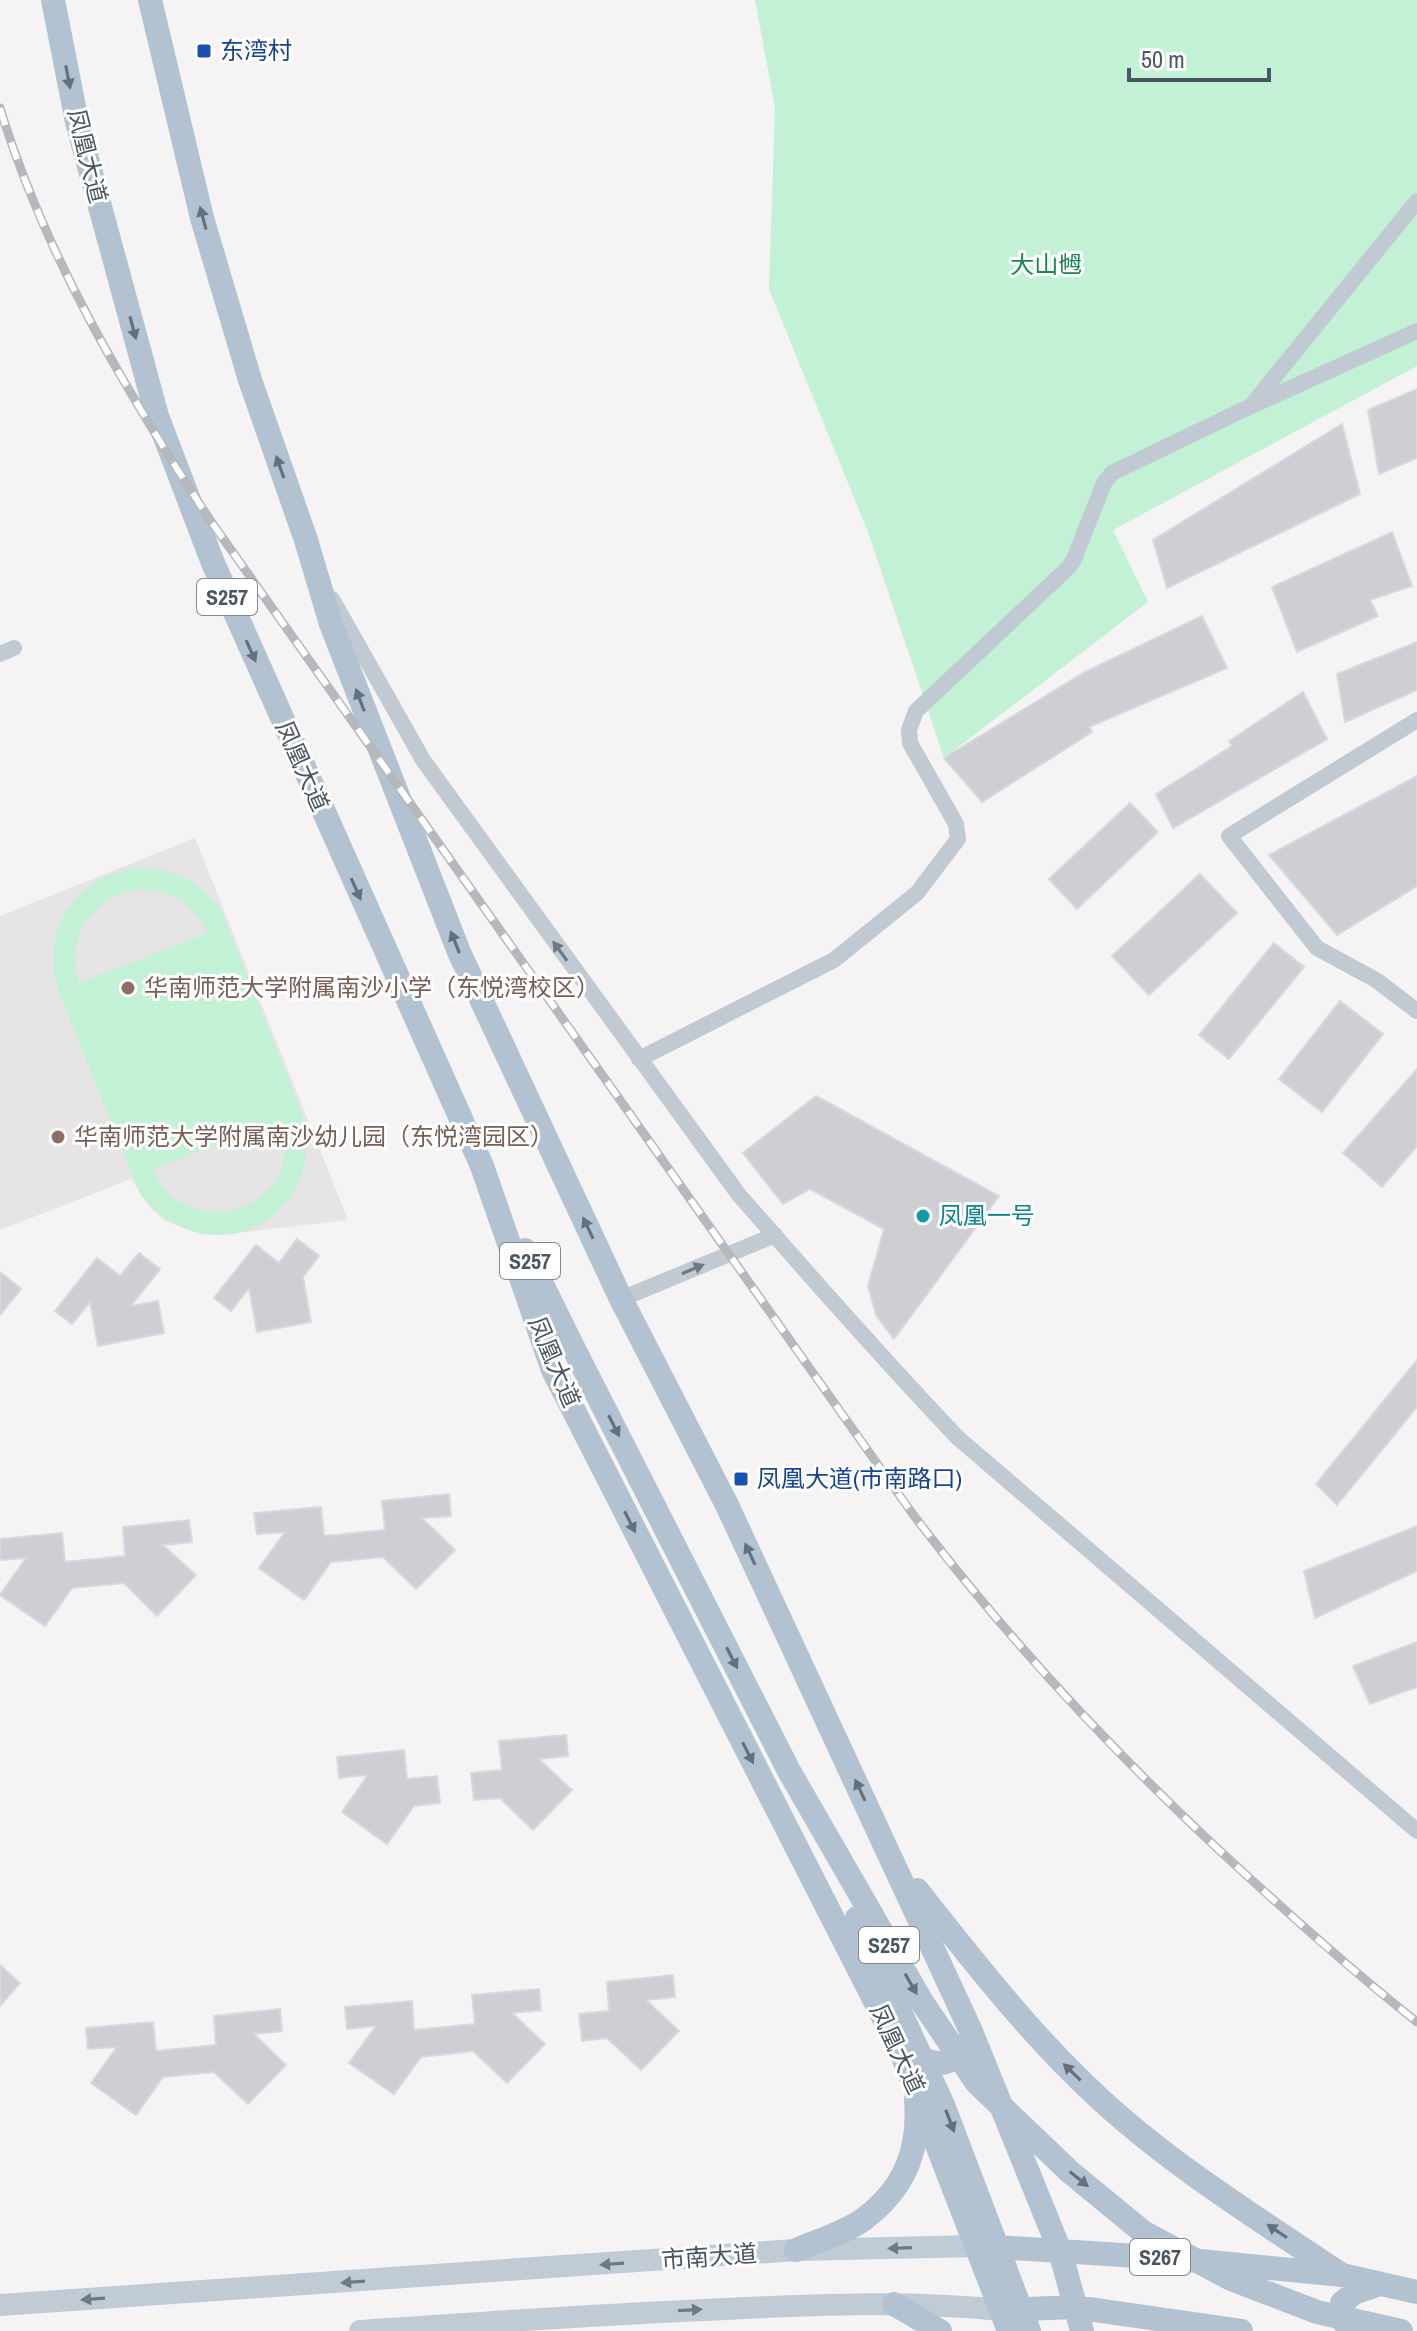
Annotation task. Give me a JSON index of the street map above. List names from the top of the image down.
{
  "streets": {
    "main road": [
      "凤凰大道",
      "S257",
      "市南大道",
      "S267"
    ]
  },
  "crossings": [
    ["凤凰大道", "S257"],
    ["凤凰大道", "市南大道"],
    ["S257", "市南大道"]
  ],
  "parks": ["大山乸"],
  "places": {
    "transit": ["东湾村", "凤凰大道(市南路口)"],
    "other": ["华南师范大学附属南沙小学（东悦湾校区）", "华南师范大学附属南沙幼儿园（东悦湾园区）", "凤凰一号"]
  },
  "scale_bar": "50 m"
}
